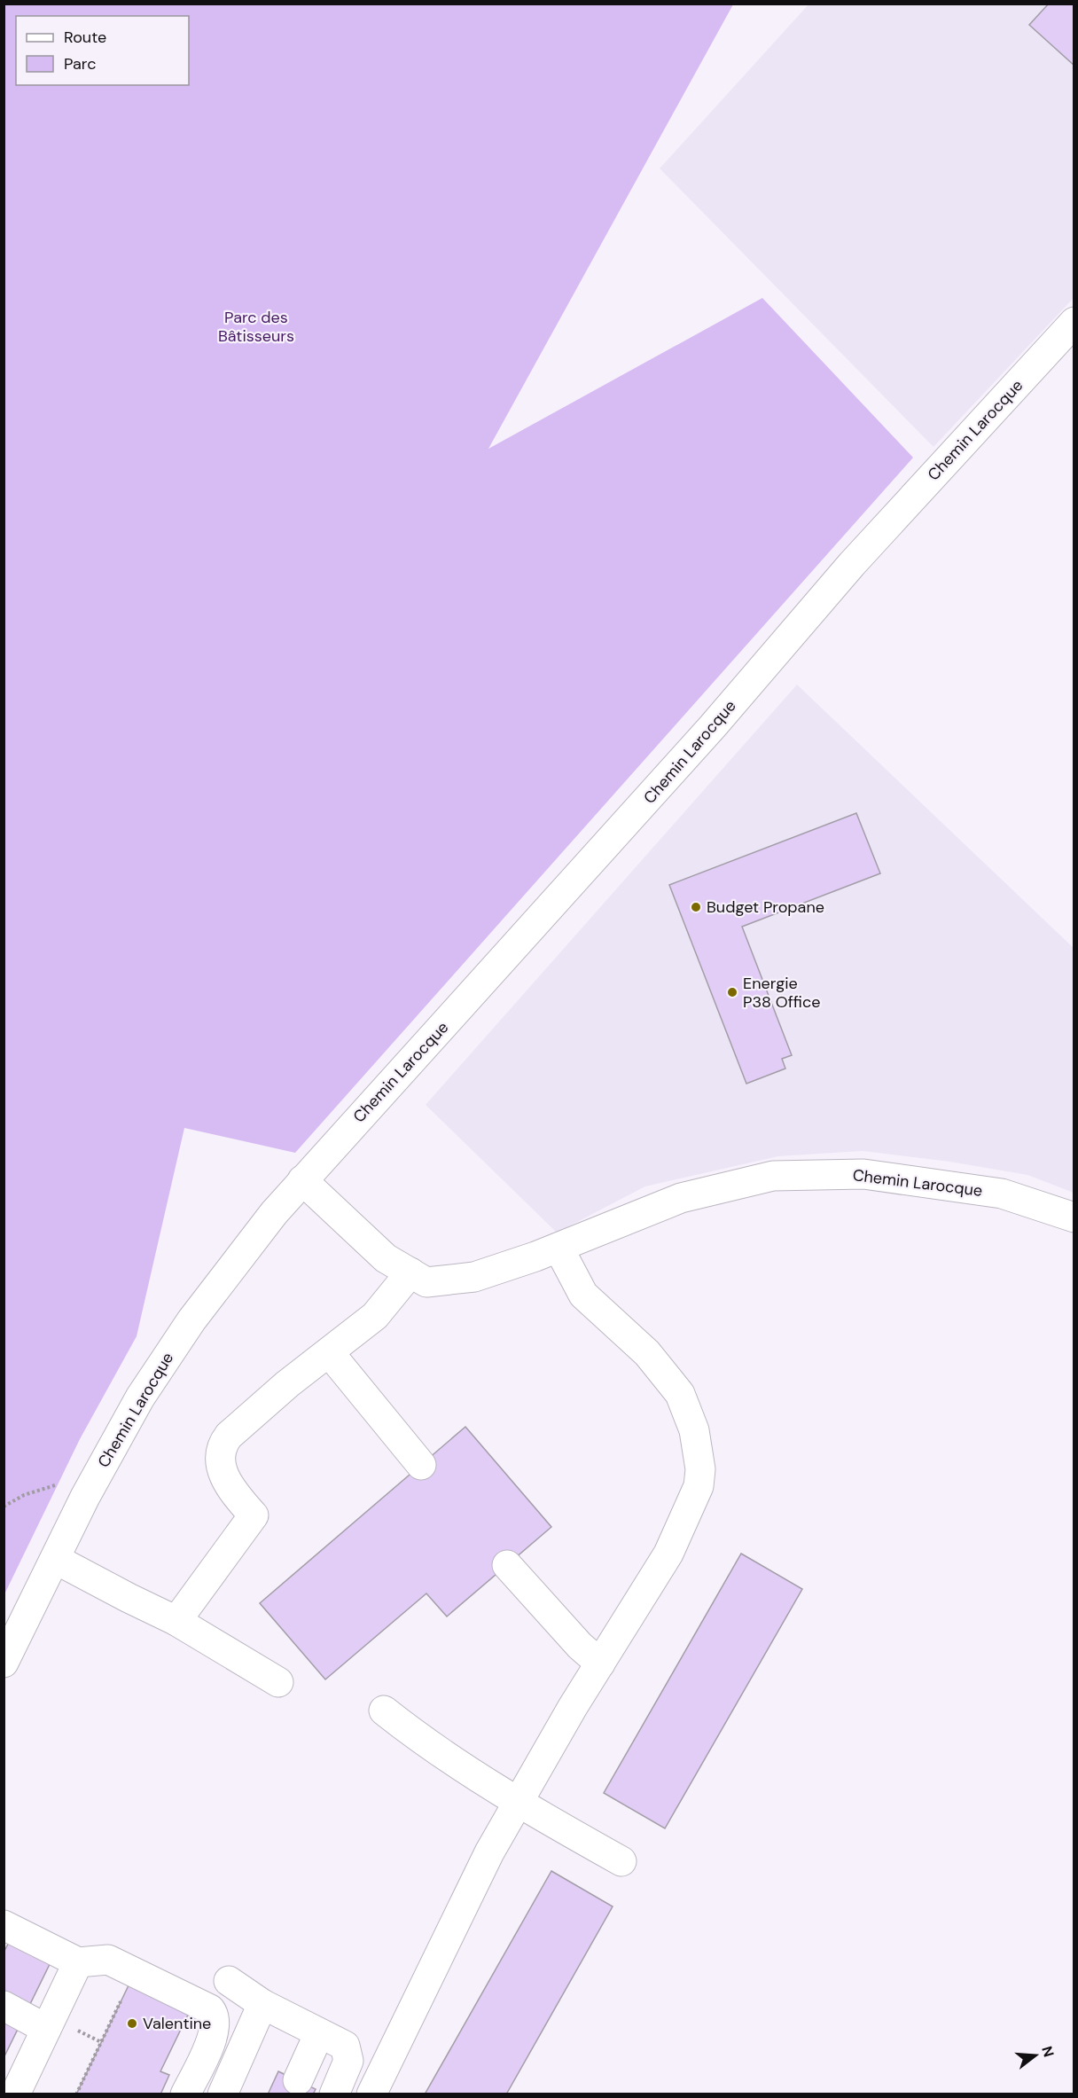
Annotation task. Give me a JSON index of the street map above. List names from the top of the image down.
{
  "streets": {
    "main road": ["Chemin Larocque"]
  },
  "parks": ["Parc des Bâtisseurs"],
  "places": ["Budget Propane", "Energie P38 Office", "Valentine"],
  "legend": ["Route", "Parc"],
  "north": "right"
}
